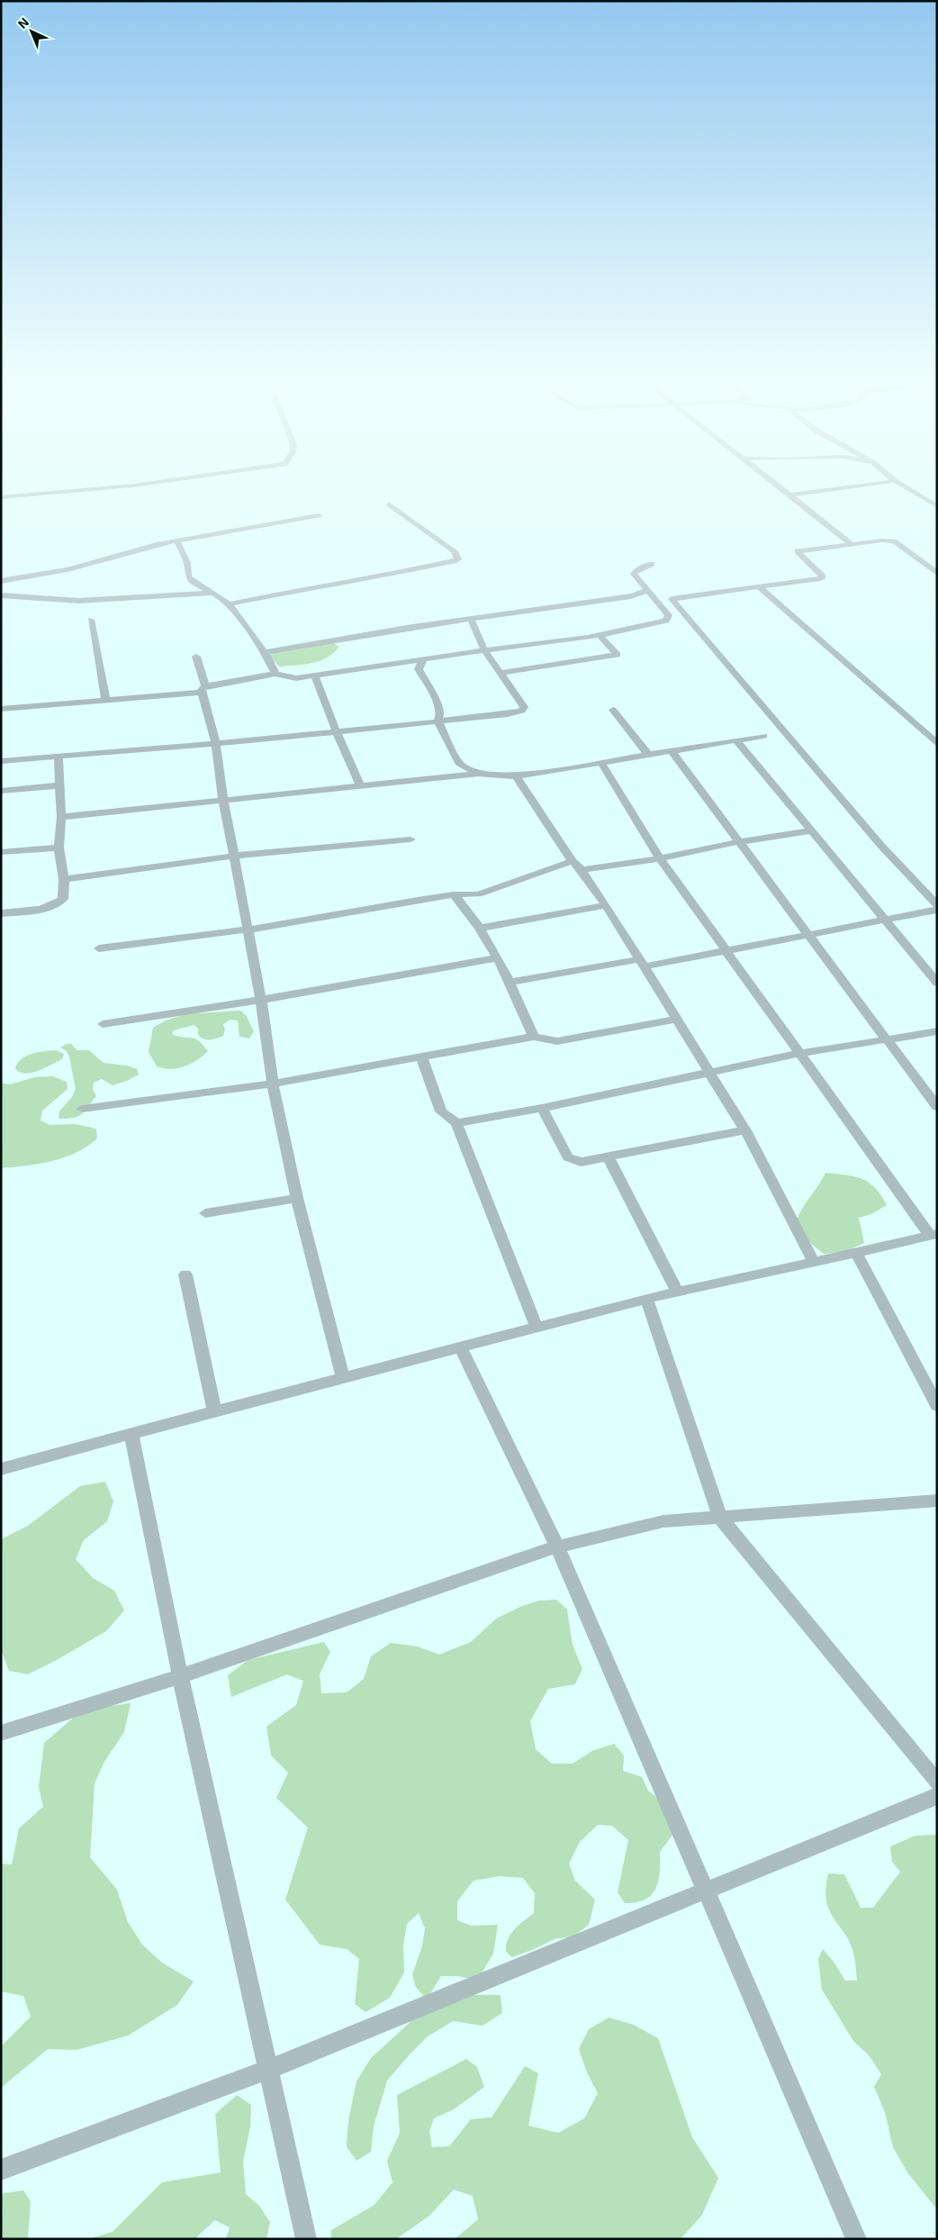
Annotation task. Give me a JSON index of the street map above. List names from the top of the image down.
{
  "north": "top left"
}
